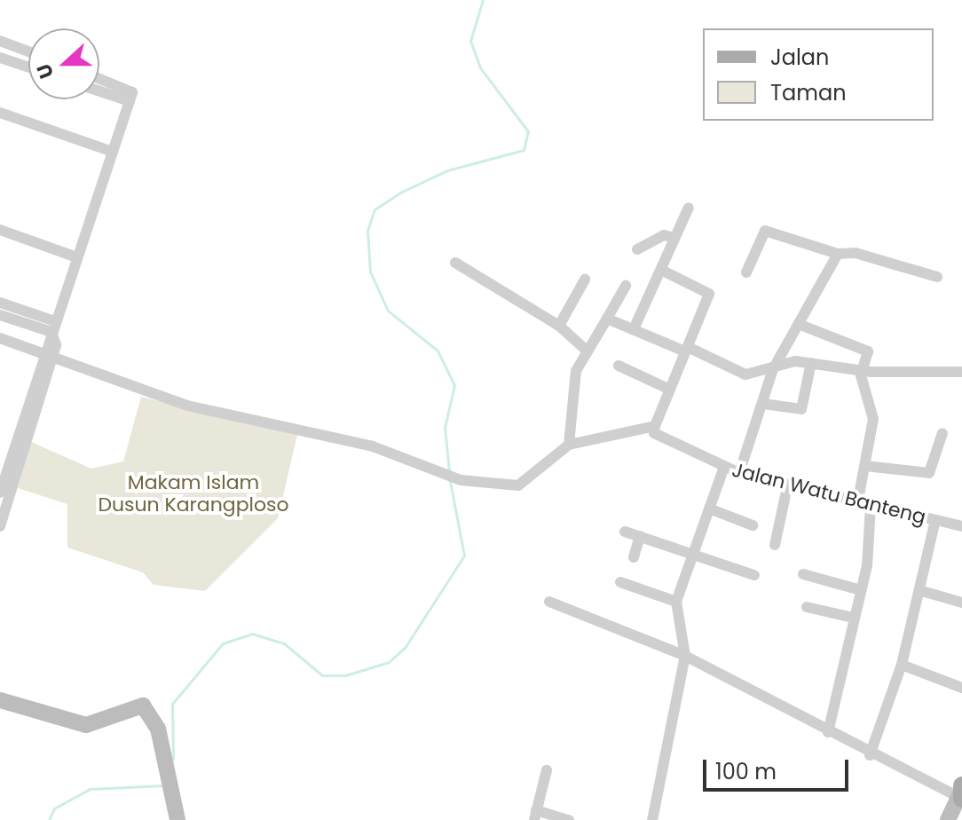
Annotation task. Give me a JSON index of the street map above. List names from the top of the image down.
{
  "streets": {
    "street": ["Jalan Watu Banteng"]
  },
  "parks": ["Makam Islam Dusun Karangploso"],
  "legend": ["Jalan", "Taman"],
  "scale_bar": "100 m",
  "north": "left"
}
